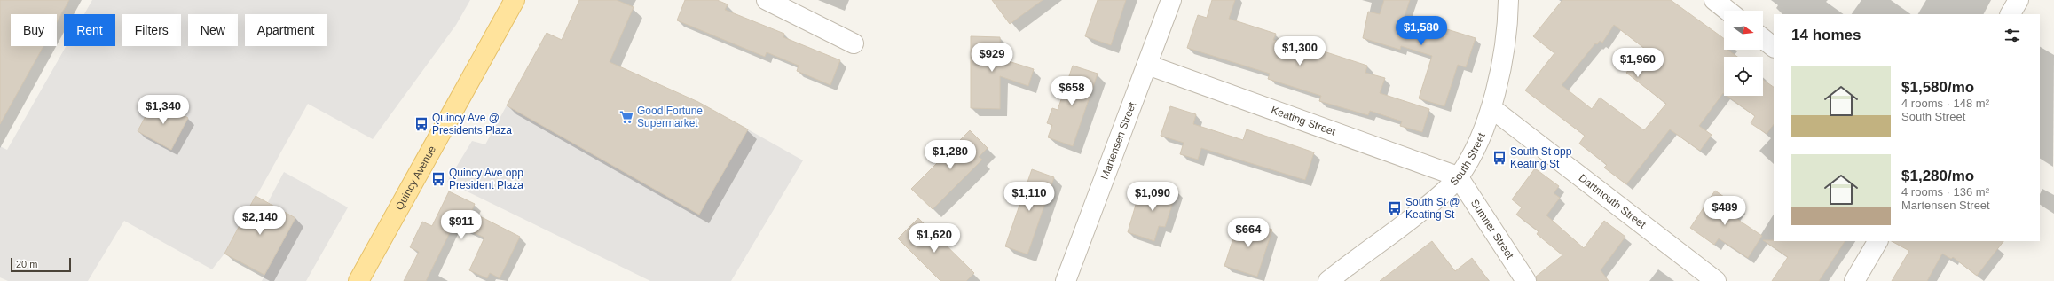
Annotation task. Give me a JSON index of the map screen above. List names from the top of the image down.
{
  "streets": {
    "main road": ["Quincy Avenue"],
    "street": [
      "Keating Street",
      "Martensen Street",
      "South Street",
      "Dartmouth Street",
      "Sumner Street"
    ]
  },
  "crossings": [
    ["Keating Street", "Martensen Street"],
    ["Keating Street", "South Street"],
    ["Keating Street", "Sumner Street"],
    ["South Street", "Dartmouth Street"],
    ["South Street", "Sumner Street"]
  ],
  "places": {
    "supermarket": ["Good Fortune Supermarket"],
    "bus stop": [
      "Quincy Ave @ Presidents Plaza",
      "South St opp Keating St",
      "Quincy Ave opp President Plaza",
      "South St @ Keating St"
    ]
  },
  "scale_bar": "20 m",
  "north": "right",
  "page": {
    "chip": [
      "Buy",
      "Rent",
      "Filters",
      "New",
      "Apartment"
    ],
    "heading": "14 homes",
    "price": [
      "$1,580",
      "$1,300",
      "$929",
      "$1,960",
      "$658",
      "$1,340",
      "$1,280",
      "$1,110",
      "$1,090",
      "$489",
      "$2,140",
      "$911",
      "$664",
      "$1,620"
    ],
    "list": [
      {
        "name": "$1,580/mo",
        "note": "4 rooms · 148 m² · South Street"
      },
      {
        "name": "$1,280/mo",
        "note": "4 rooms · 136 m² · Martensen Street"
      }
    ],
    "scale": "20 m"
  }
}
